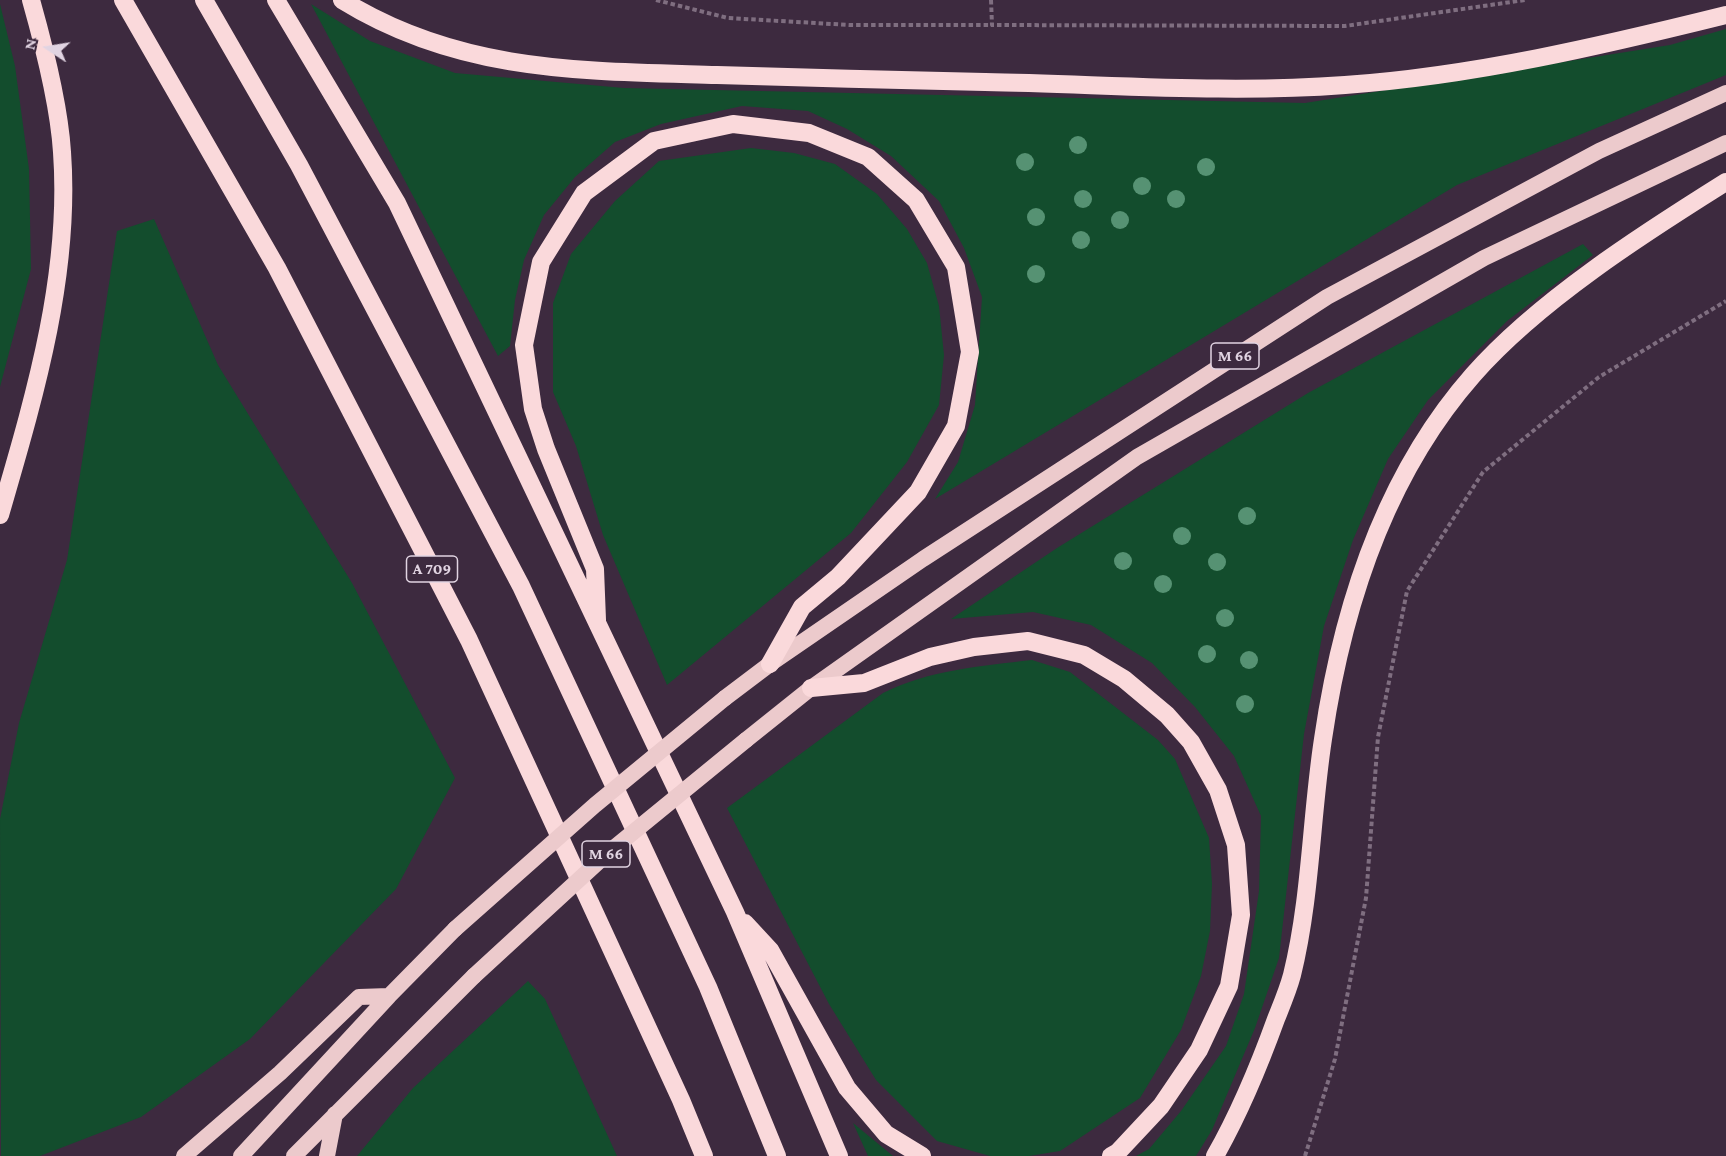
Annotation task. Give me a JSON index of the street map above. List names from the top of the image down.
{
  "streets": {
    "highway": ["M 66", "A 709"]
  },
  "north": "left"
}
